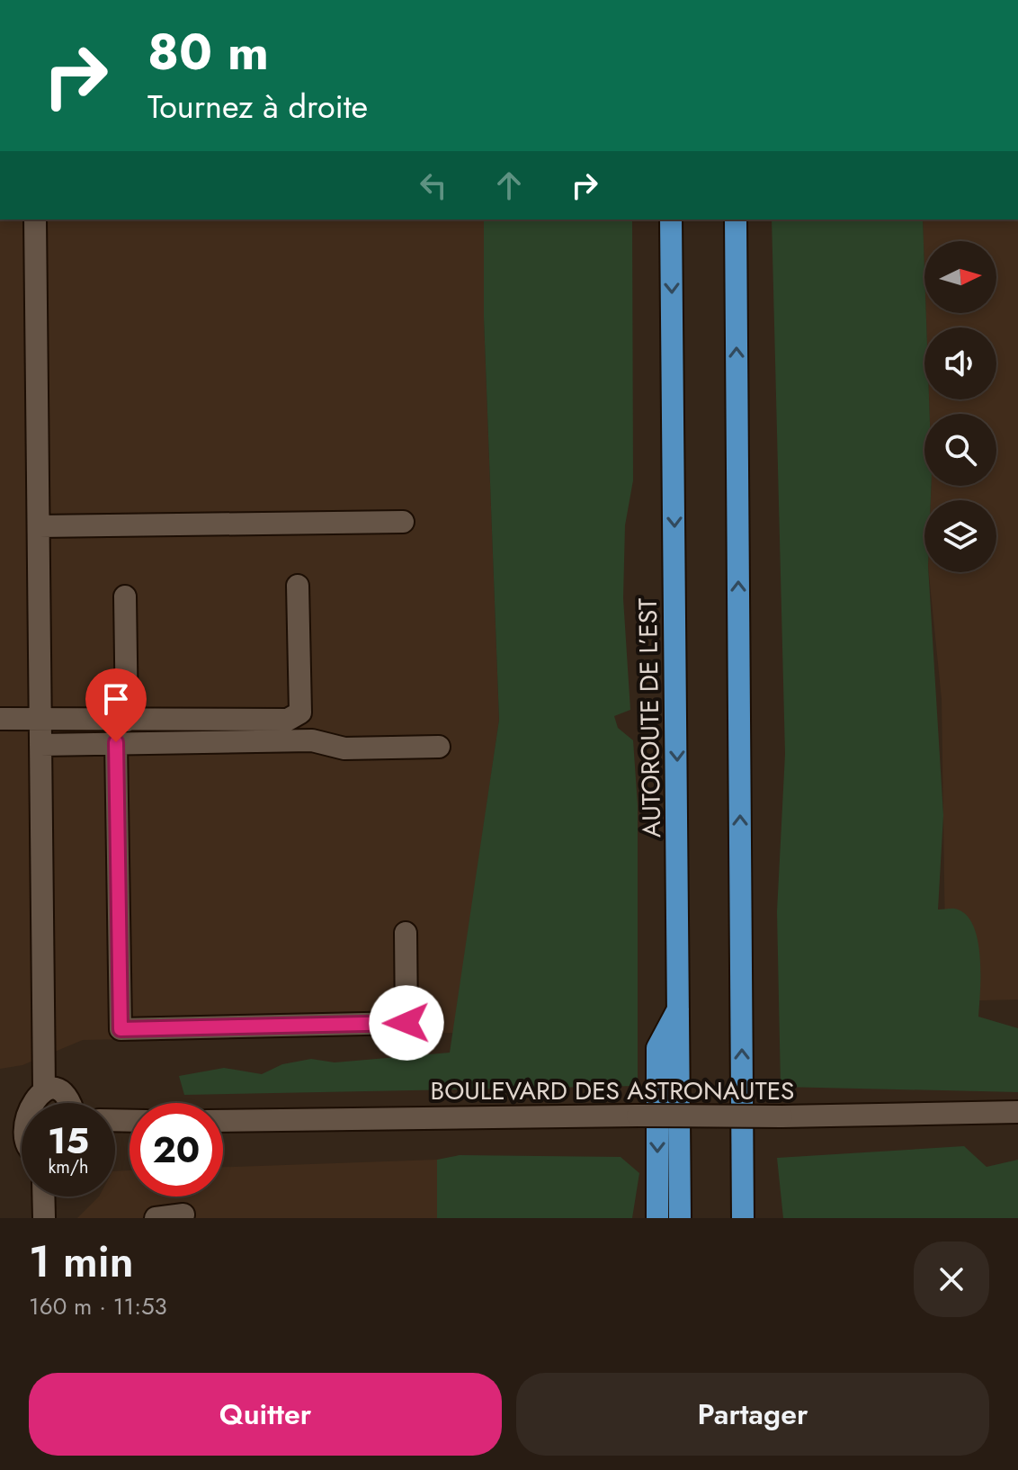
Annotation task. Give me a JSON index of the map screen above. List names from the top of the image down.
{
  "streets": {
    "highway": ["AUTOROUTE DE L’EST"],
    "street": ["BOULEVARD DES ASTRONAUTES"]
  },
  "north": "right",
  "page": {
    "turn": ["80 m", "Tournez à droite"],
    "speed": "15 km/h",
    "limit": "20",
    "heading": ["1 min", "160 m · 11:53"],
    "buttons": ["Quitter", "Partager"]
  }
}
